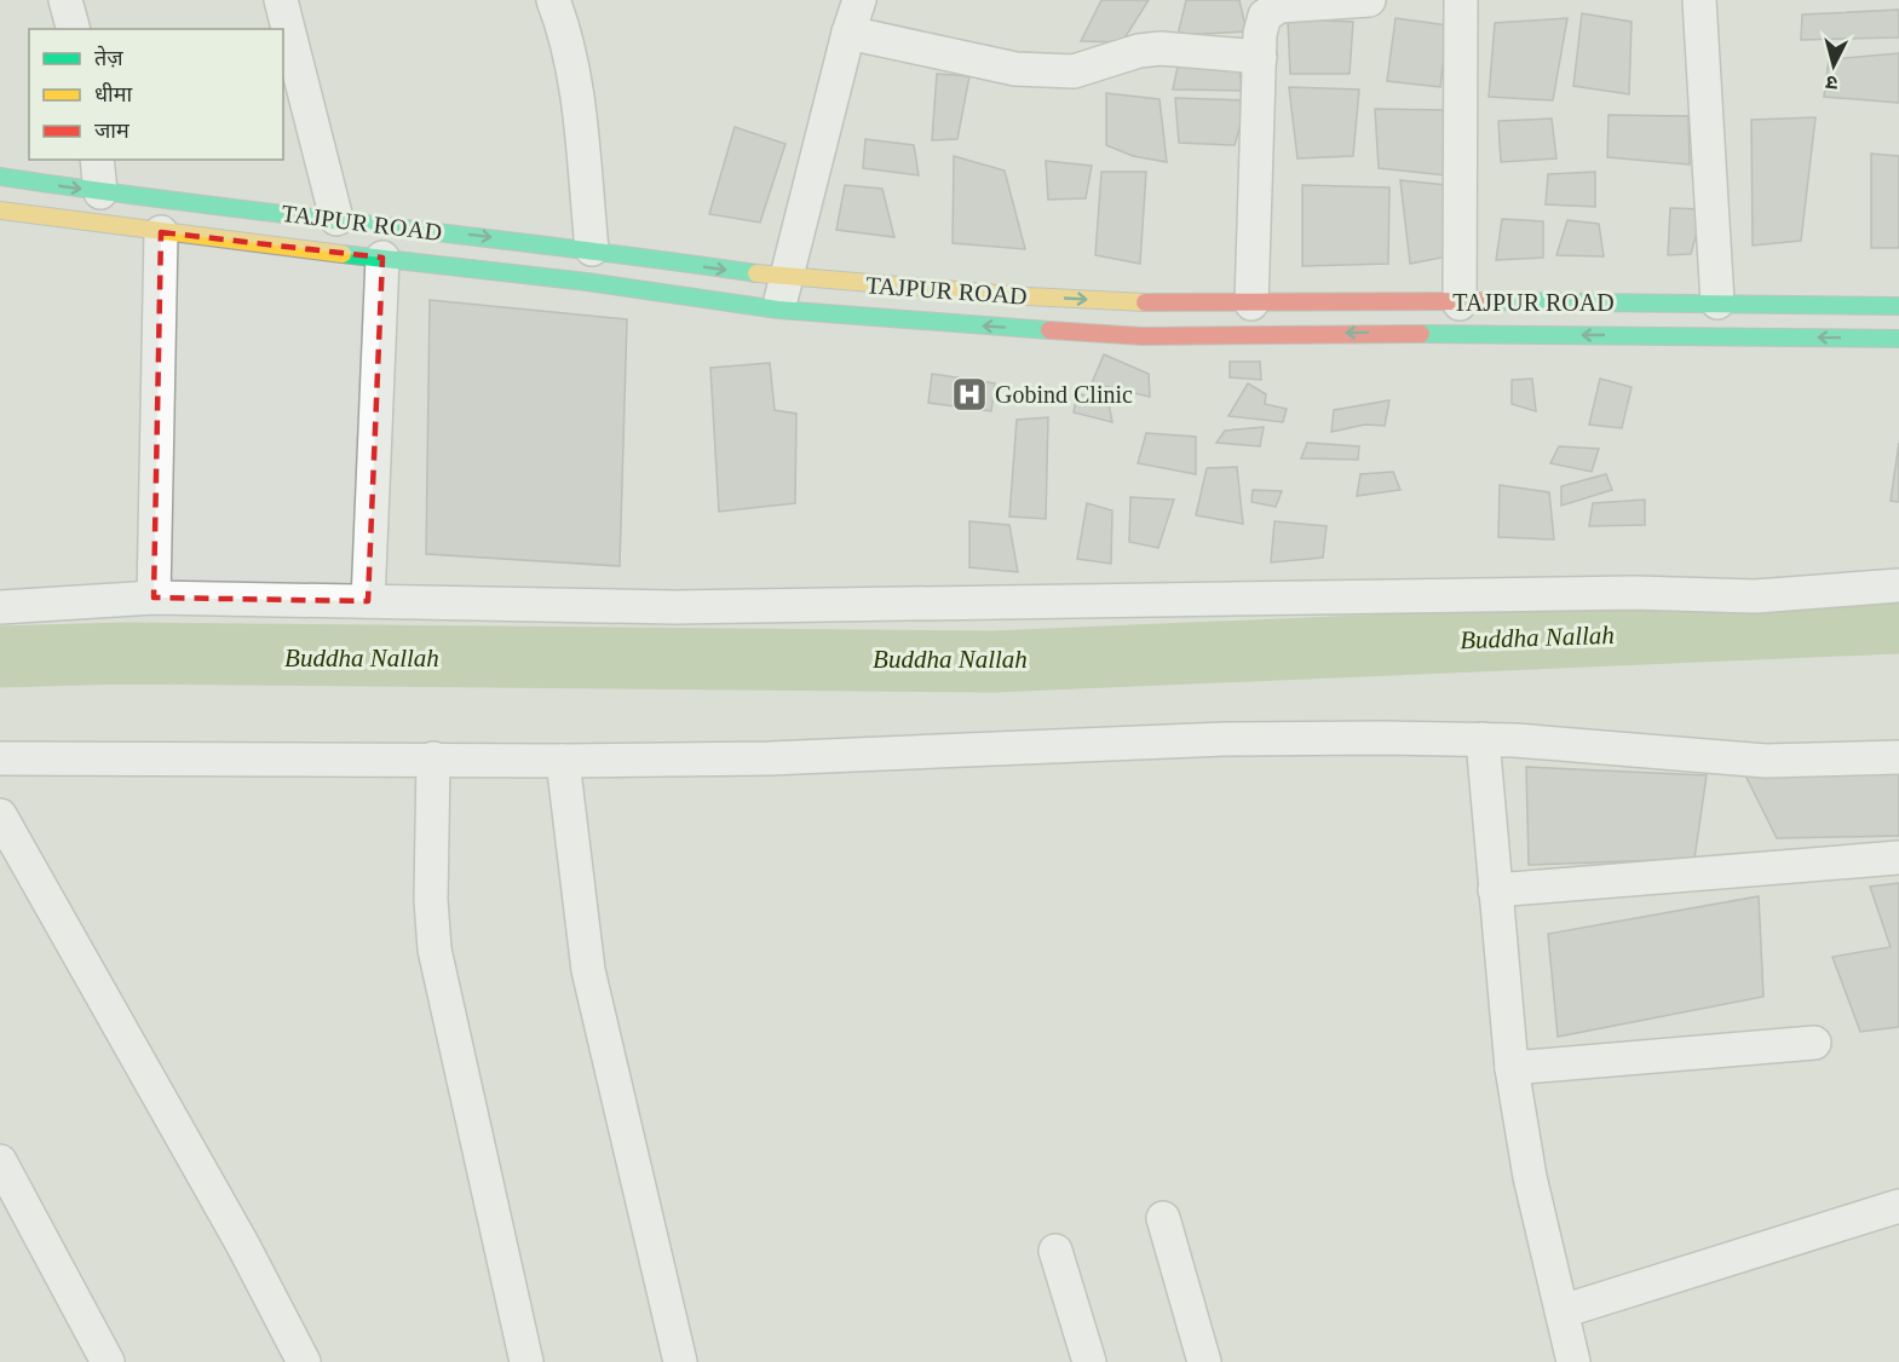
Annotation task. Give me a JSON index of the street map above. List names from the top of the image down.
{
  "streets": {
    "main road": ["TAJPUR ROAD"]
  },
  "water": ["Buddha Nallah"],
  "places": {
    "hospital": ["Gobind Clinic"]
  },
  "legend": ["तेज़", "धीमा", "जाम"],
  "north": "bottom"
}
